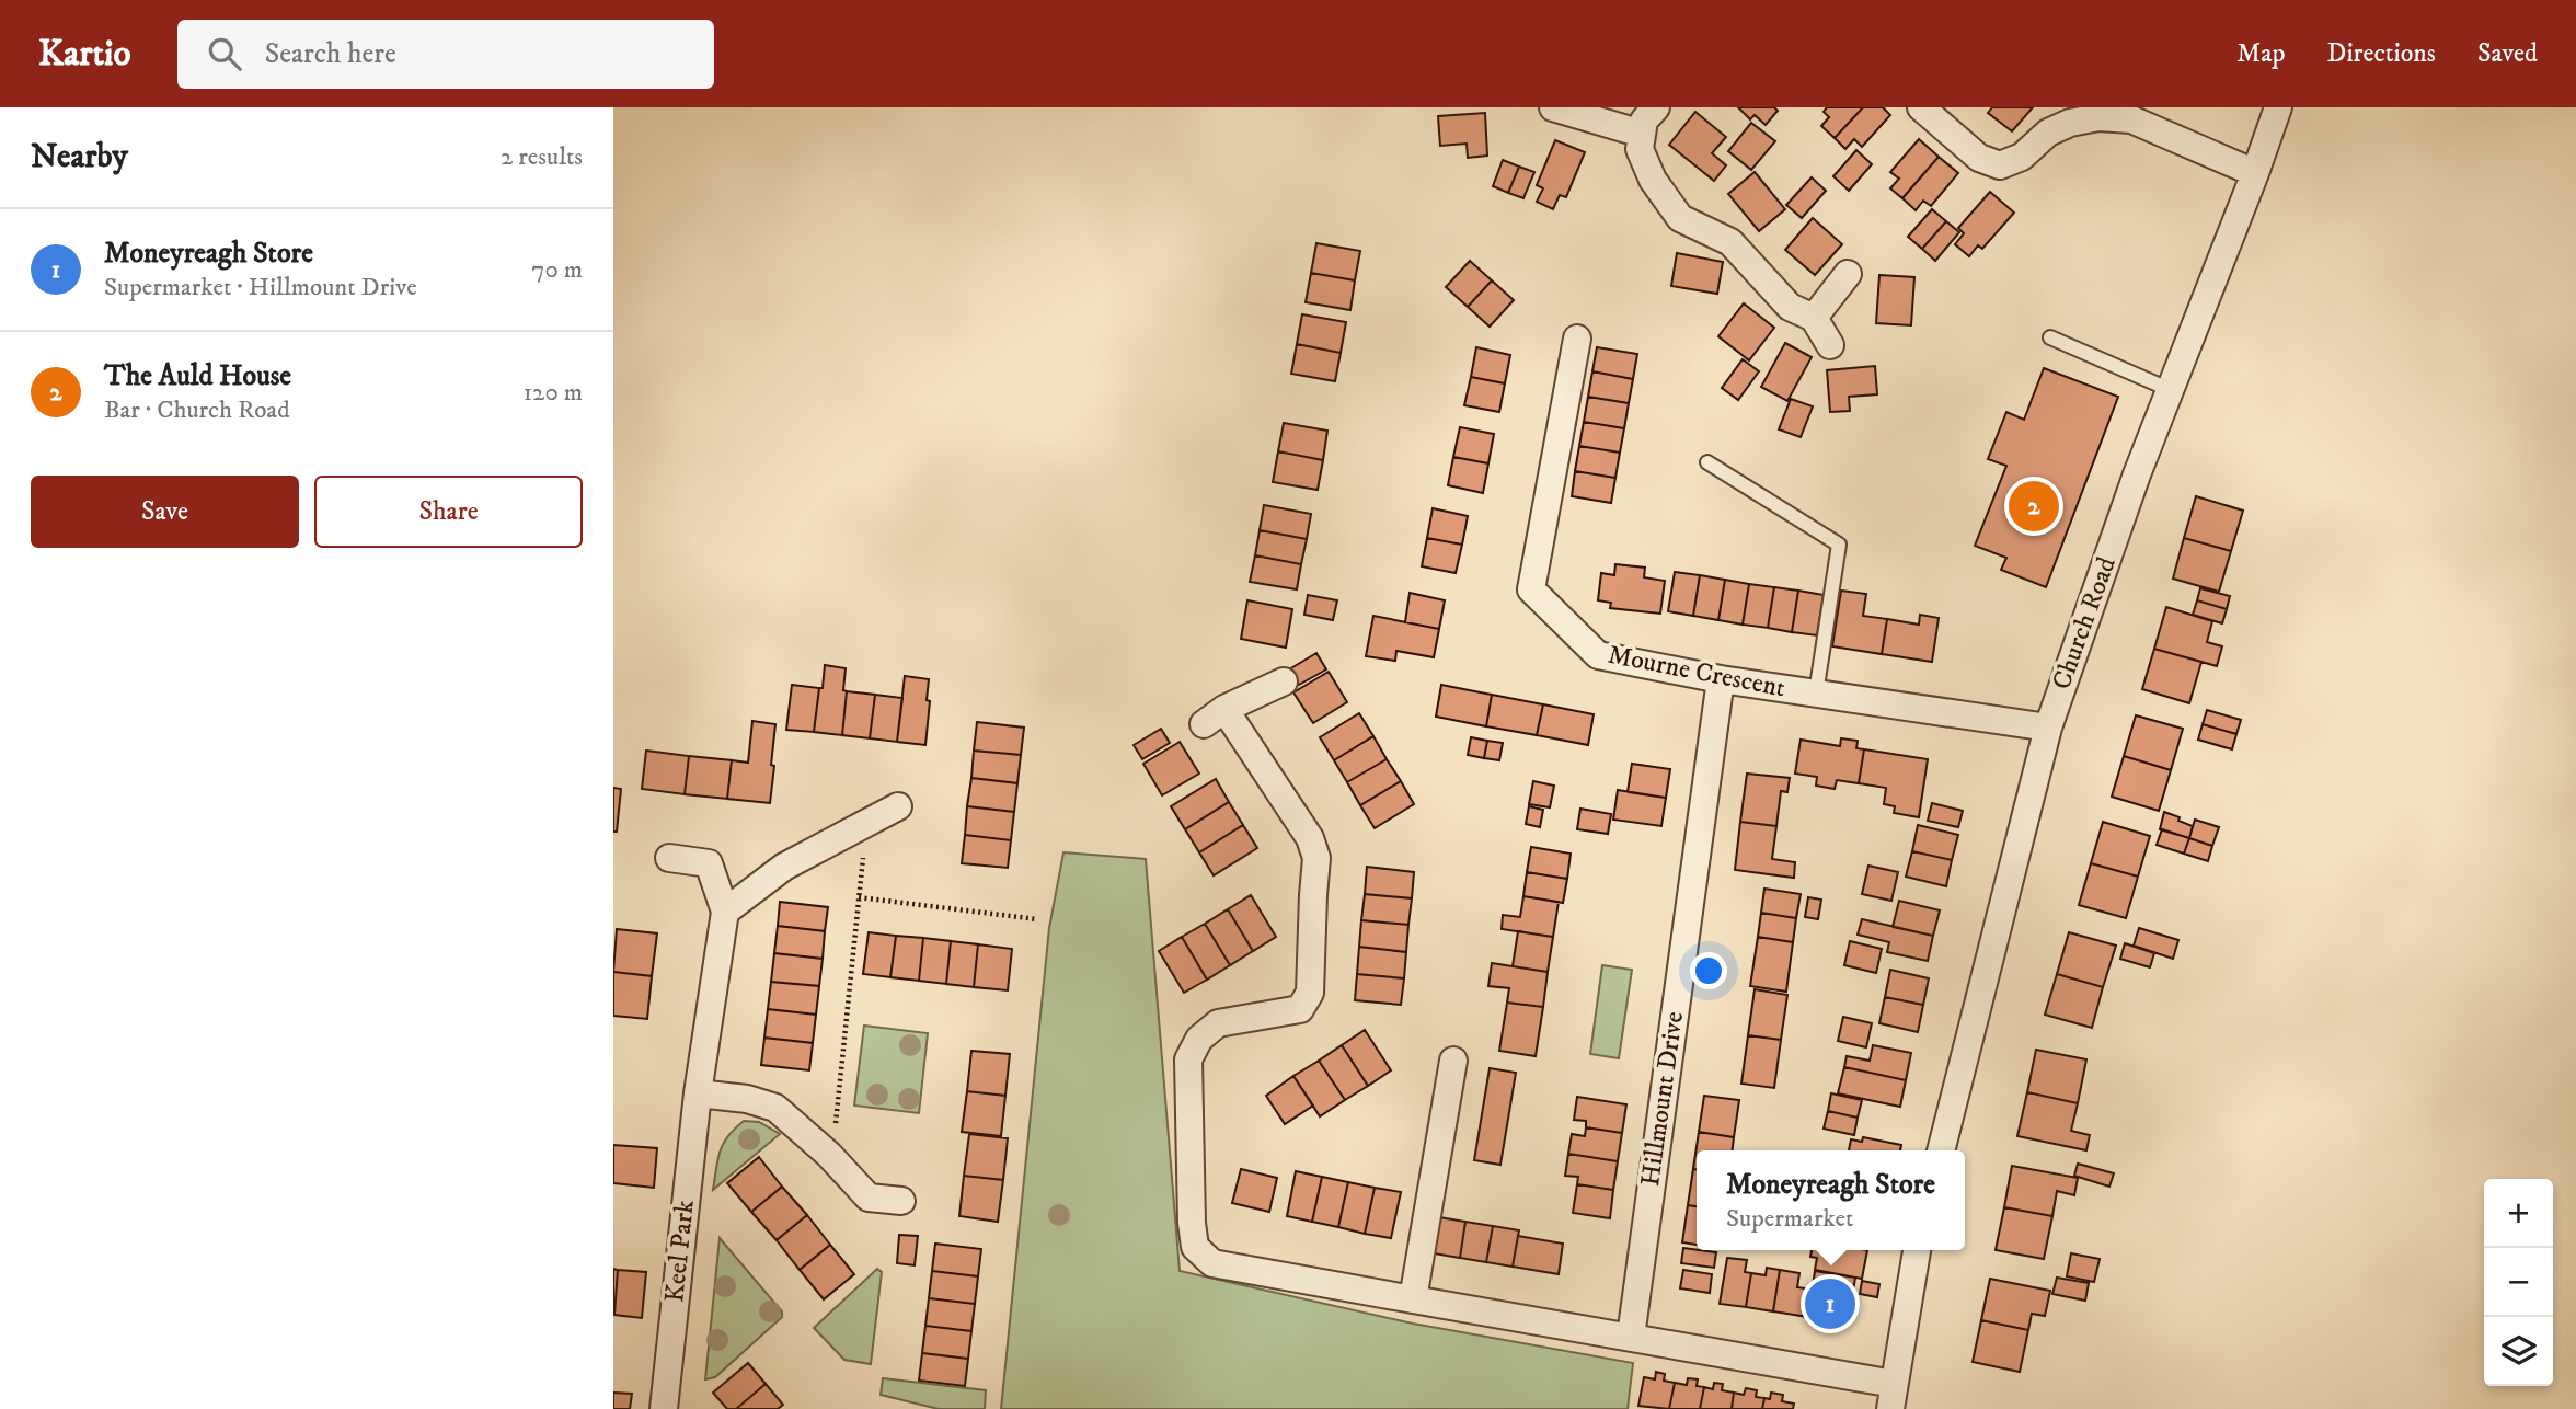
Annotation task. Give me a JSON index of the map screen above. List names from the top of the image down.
{
  "streets": {
    "street": [
      "Church Road",
      "Mourne Crescent",
      "Hillmount Drive",
      "Keel Park"
    ]
  },
  "crossings": [
    ["Church Road", "Mourne Crescent"],
    ["Mourne Crescent", "Hillmount Drive"]
  ],
  "page": {
    "header": "Kartio",
    "search": "Search here",
    "nav": ["Map", "Directions", "Saved"],
    "heading": ["Nearby", "2 results"],
    "list": [
      {
        "mark": "1",
        "name": "Moneyreagh Store",
        "note": "Supermarket · Hillmount Drive",
        "value": "70 m"
      },
      {
        "mark": "2",
        "name": "The Auld House",
        "note": "Bar · Church Road",
        "value": "120 m"
      }
    ],
    "buttons": ["Save", "Share"],
    "pins": ["2", "1"],
    "popup": ["Moneyreagh Store", "Supermarket"],
    "map_buttons": ["+", "−"]
  }
}
